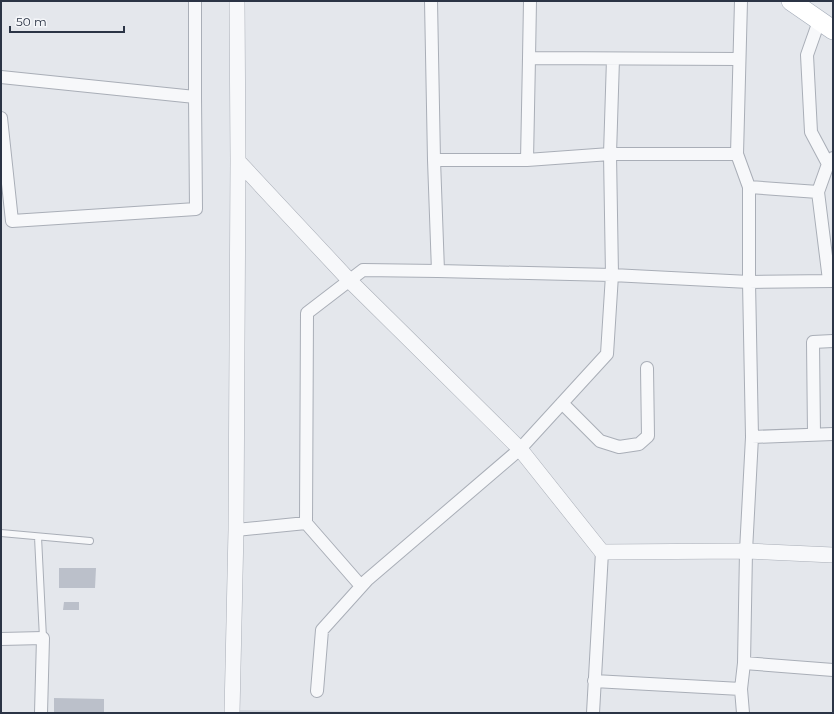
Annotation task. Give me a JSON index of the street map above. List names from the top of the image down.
{
  "scale_bar": "50 m"
}
